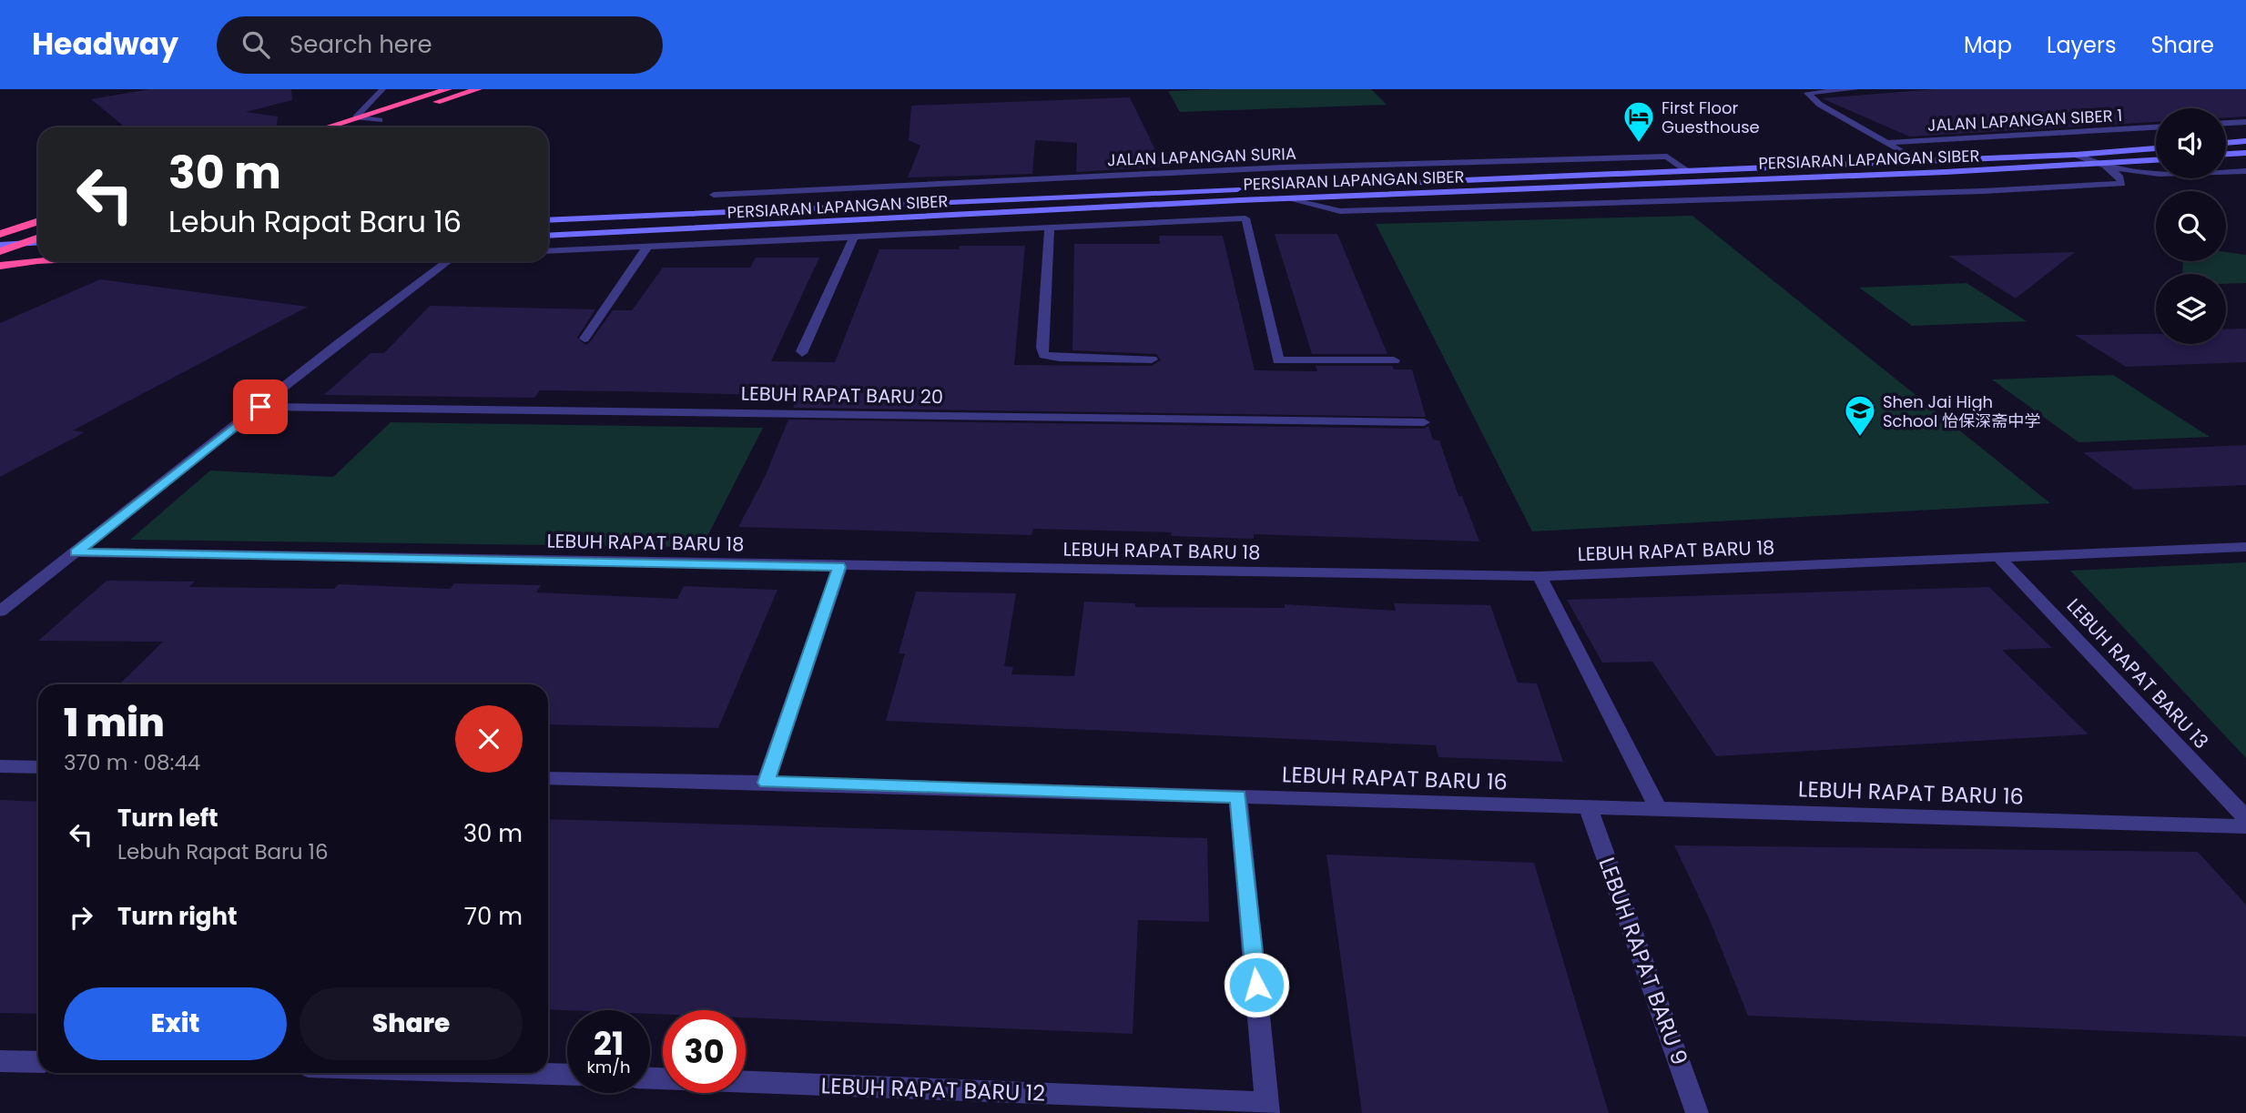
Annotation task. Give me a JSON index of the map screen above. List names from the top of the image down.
{
  "streets": {
    "main road": ["PERSIARAN LAPANGAN SIBER"],
    "street": [
      "JALAN LAPANGAN SIBER 1",
      "JALAN LAPANGAN SURIA",
      "LEBUH RAPAT BARU 20",
      "LEBUH RAPAT BARU 18",
      "LEBUH RAPAT BARU 13",
      "LEBUH RAPAT BARU 16",
      "LEBUH RAPAT BARU 9",
      "LEBUH RAPAT BARU 12"
    ]
  },
  "crossings": [
    ["JALAN LAPANGAN SURIA", "PERSIARAN LAPANGAN SIBER"],
    ["LEBUH RAPAT BARU 18", "LEBUH RAPAT BARU 13"],
    ["LEBUH RAPAT BARU 16", "LEBUH RAPAT BARU 9"]
  ],
  "places": {
    "hotel": ["First Floor Guesthouse"],
    "school or university": ["Shen Jai High School 怡保深斋中学"]
  },
  "page": {
    "header": "Headway",
    "search": "Search here",
    "nav": ["Map", "Layers", "Share"],
    "turn": ["30 m", "Lebuh Rapat Baru 16"],
    "heading": ["1 min", "370 m · 08:44"],
    "list": [
      {
        "name": "Turn left",
        "note": "Lebuh Rapat Baru 16",
        "value": "30 m"
      },
      {
        "name": "Turn right",
        "value": "70 m"
      }
    ],
    "buttons": ["Exit", "Share"],
    "speed": "21 km/h",
    "limit": "30"
  }
}
